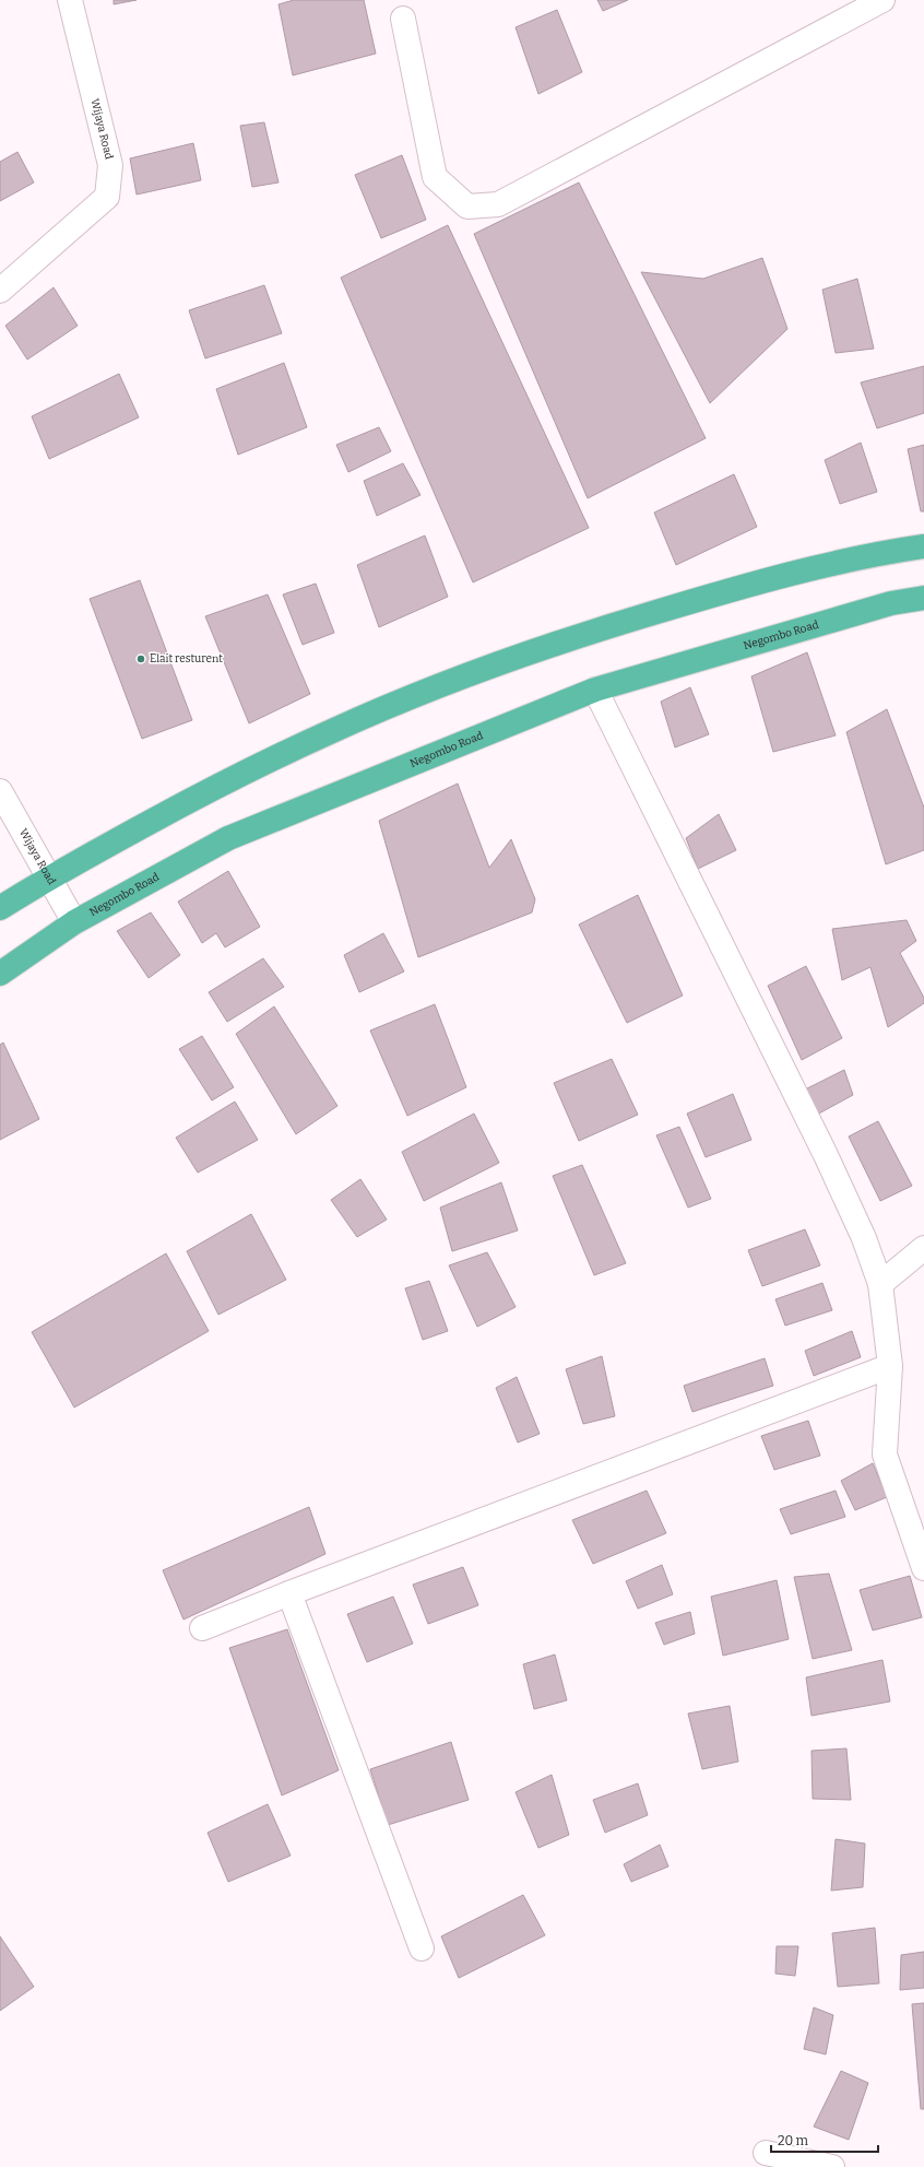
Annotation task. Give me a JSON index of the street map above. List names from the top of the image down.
{
  "streets": {
    "highway": ["Negombo Road"],
    "street": ["Wijaya Road"]
  },
  "crossings": [
    ["Wijaya Road", "Negombo Road"]
  ],
  "places": ["Elait resturent"],
  "scale_bar": "20 m"
}
